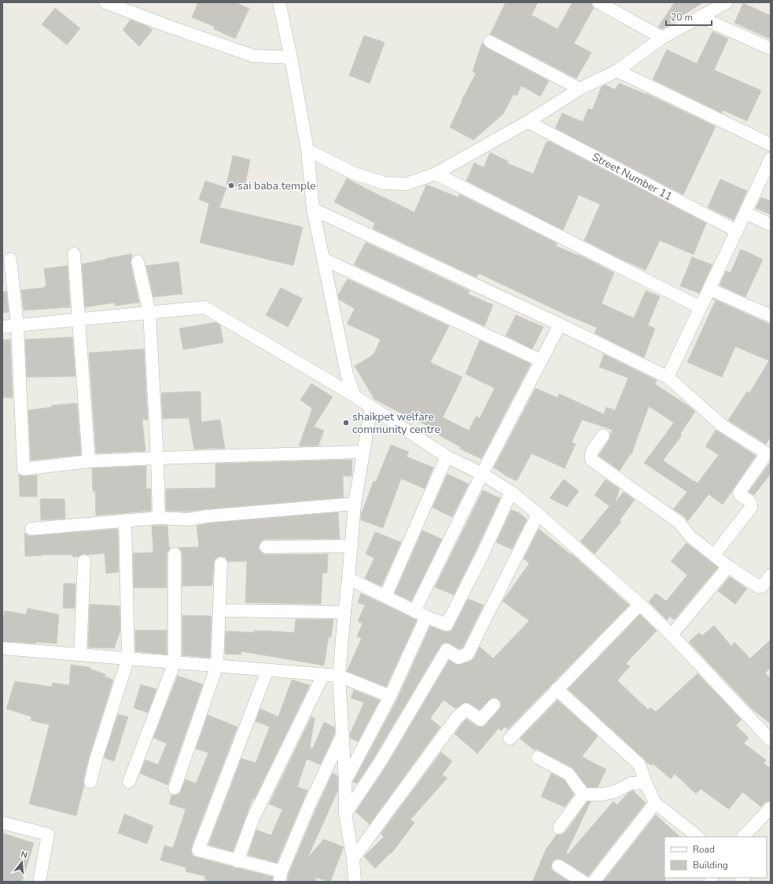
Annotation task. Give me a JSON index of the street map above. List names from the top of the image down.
{
  "streets": {
    "street": ["Street Number 11"]
  },
  "places": ["sai baba temple", "shaikpet welfare community centre"],
  "legend": ["Road", "Building"],
  "scale_bar": "20 m",
  "north": "top"
}
